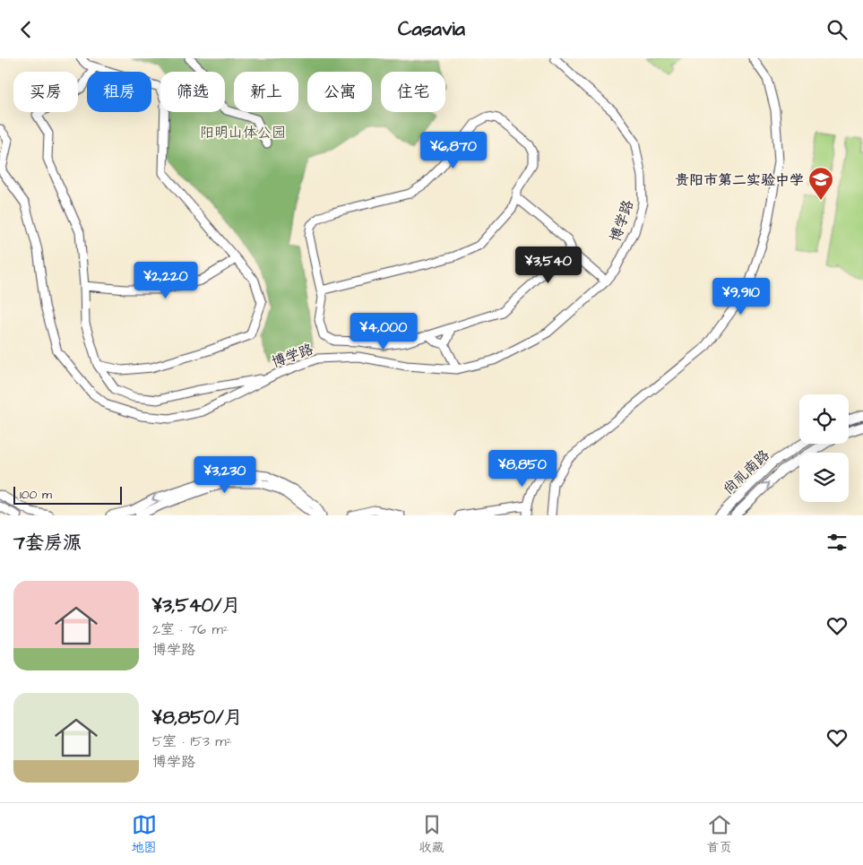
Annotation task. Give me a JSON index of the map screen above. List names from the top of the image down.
{
  "streets": {
    "main road": ["尚礼南路"],
    "street": ["博学路"]
  },
  "parks": ["阳明山体公园"],
  "places": {
    "school or university": ["贵阳市第二实验中学"]
  },
  "scale_bar": "100 m",
  "page": {
    "header": "Casavia",
    "chip": [
      "买房",
      "租房",
      "筛选",
      "新上",
      "公寓",
      "住宅"
    ],
    "price": [
      "¥6,870",
      "¥3,540",
      "¥2,220",
      "¥9,910",
      "¥4,000",
      "¥8,850",
      "¥3,230"
    ],
    "scale": "100 m",
    "heading": "7套房源",
    "list": [
      {
        "name": "¥3,540/月",
        "note": "2室 · 76 m² · 博学路"
      },
      {
        "name": "¥8,850/月",
        "note": "5室 · 153 m² · 博学路"
      }
    ],
    "tabs": ["地图", "收藏", "首页"]
  }
}
